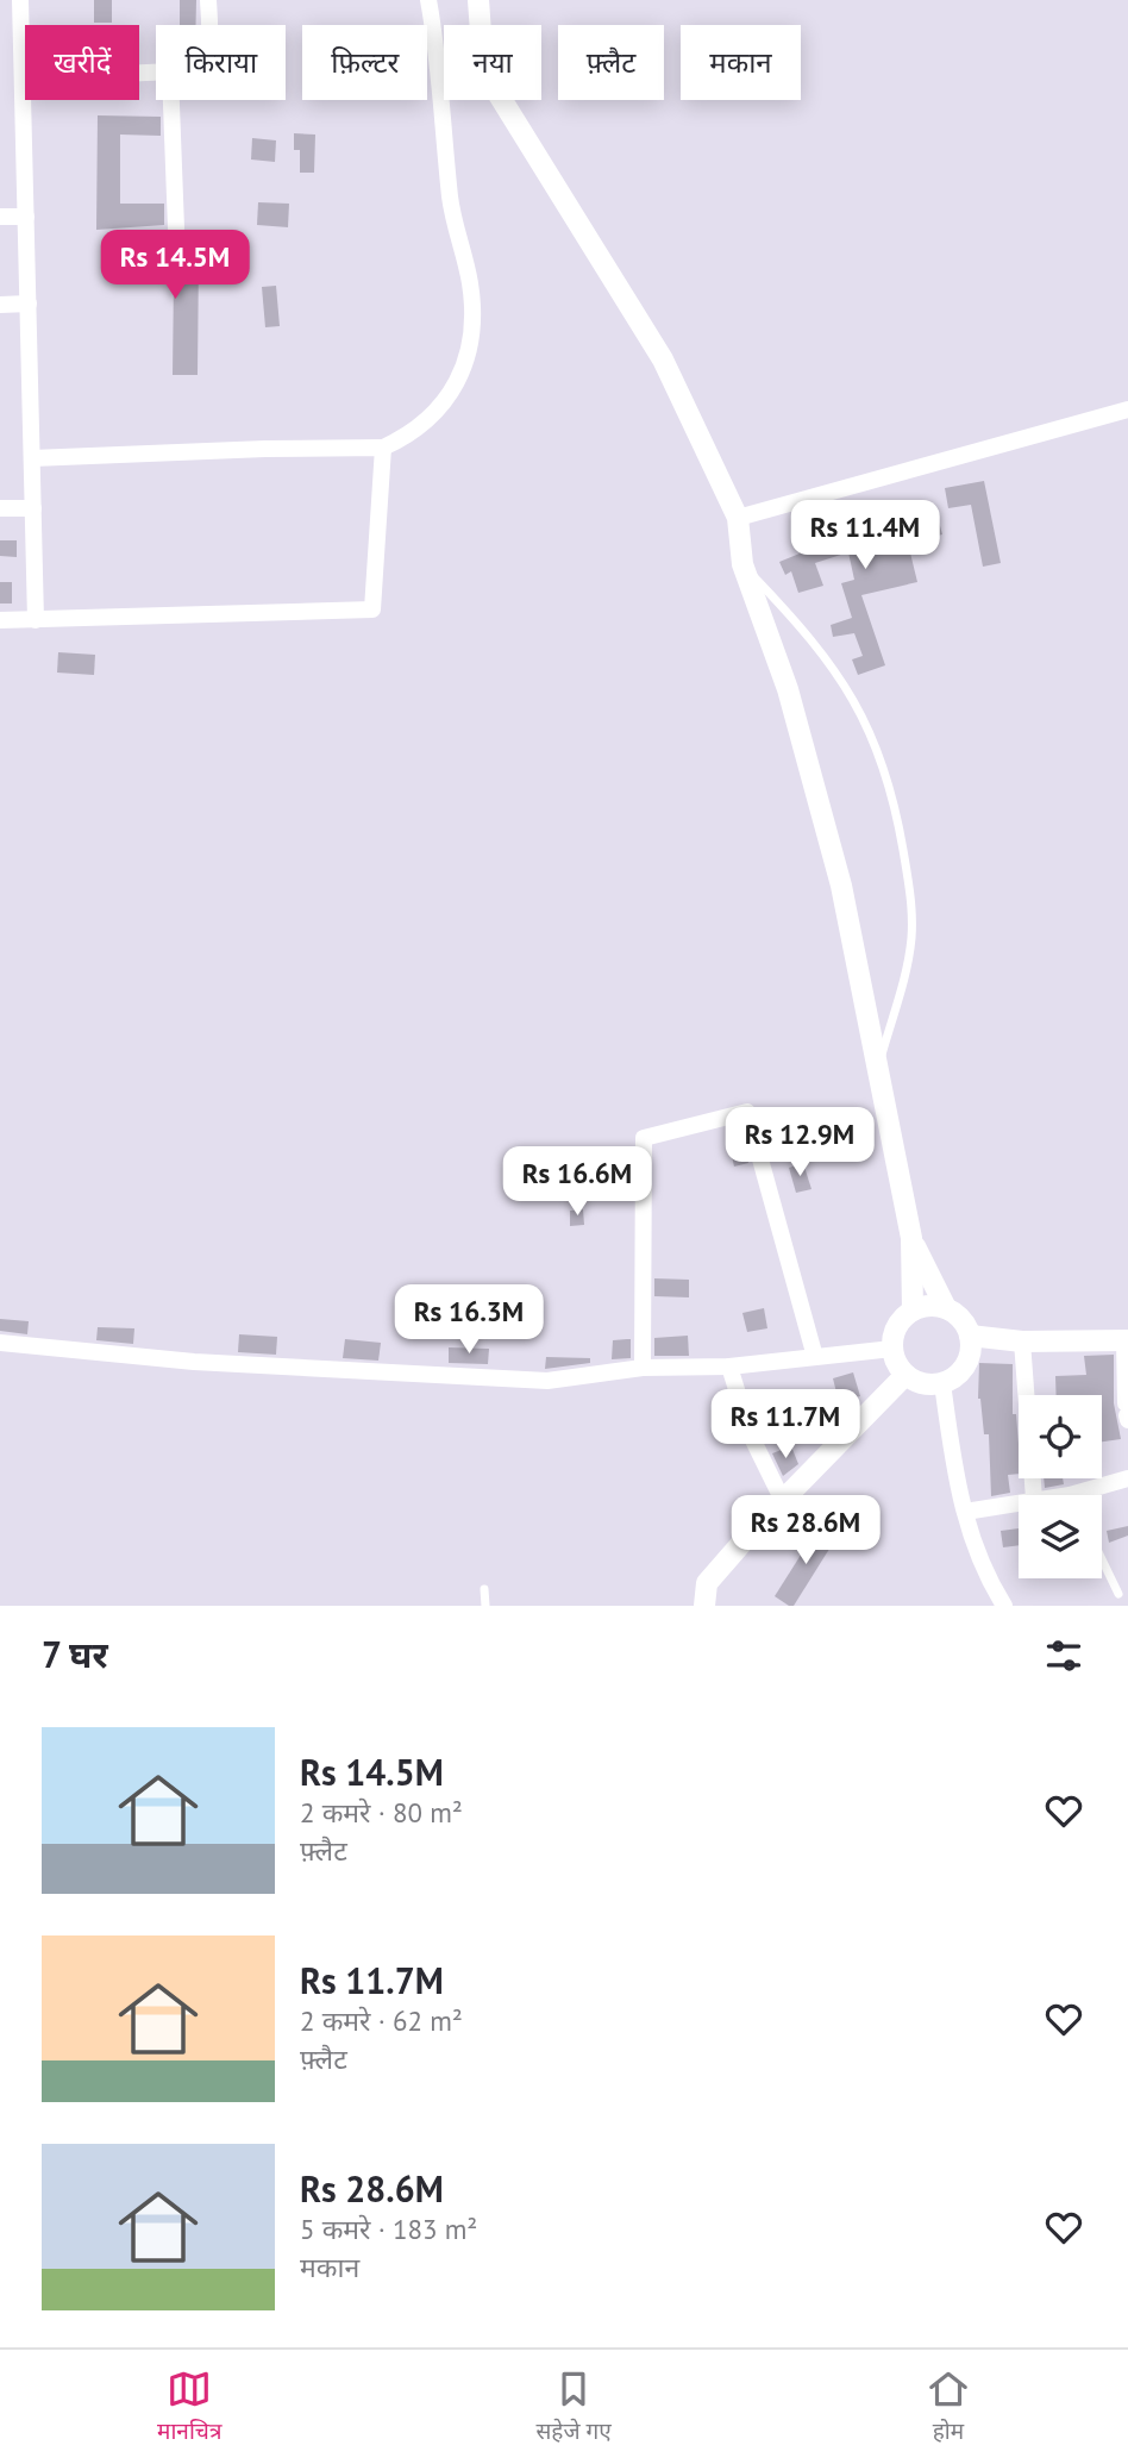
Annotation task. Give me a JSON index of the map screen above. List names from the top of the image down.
{
  "page": {
    "chip": [
      "खरीदें",
      "किराया",
      "फ़िल्टर",
      "नया",
      "फ़्लैट",
      "मकान"
    ],
    "price": [
      "Rs 14.5M",
      "Rs 11.4M",
      "Rs 12.9M",
      "Rs 16.6M",
      "Rs 16.3M",
      "Rs 11.7M",
      "Rs 28.6M"
    ],
    "heading": "7 घर",
    "list": [
      {
        "name": "Rs 14.5M",
        "note": "2 कमरे · 80 m² · फ़्लैट"
      },
      {
        "name": "Rs 11.7M",
        "note": "2 कमरे · 62 m² · फ़्लैट"
      },
      {
        "name": "Rs 28.6M",
        "note": "5 कमरे · 183 m² · मकान"
      }
    ],
    "tabs": ["मानचित्र", "सहेजे गए", "होम"]
  }
}
